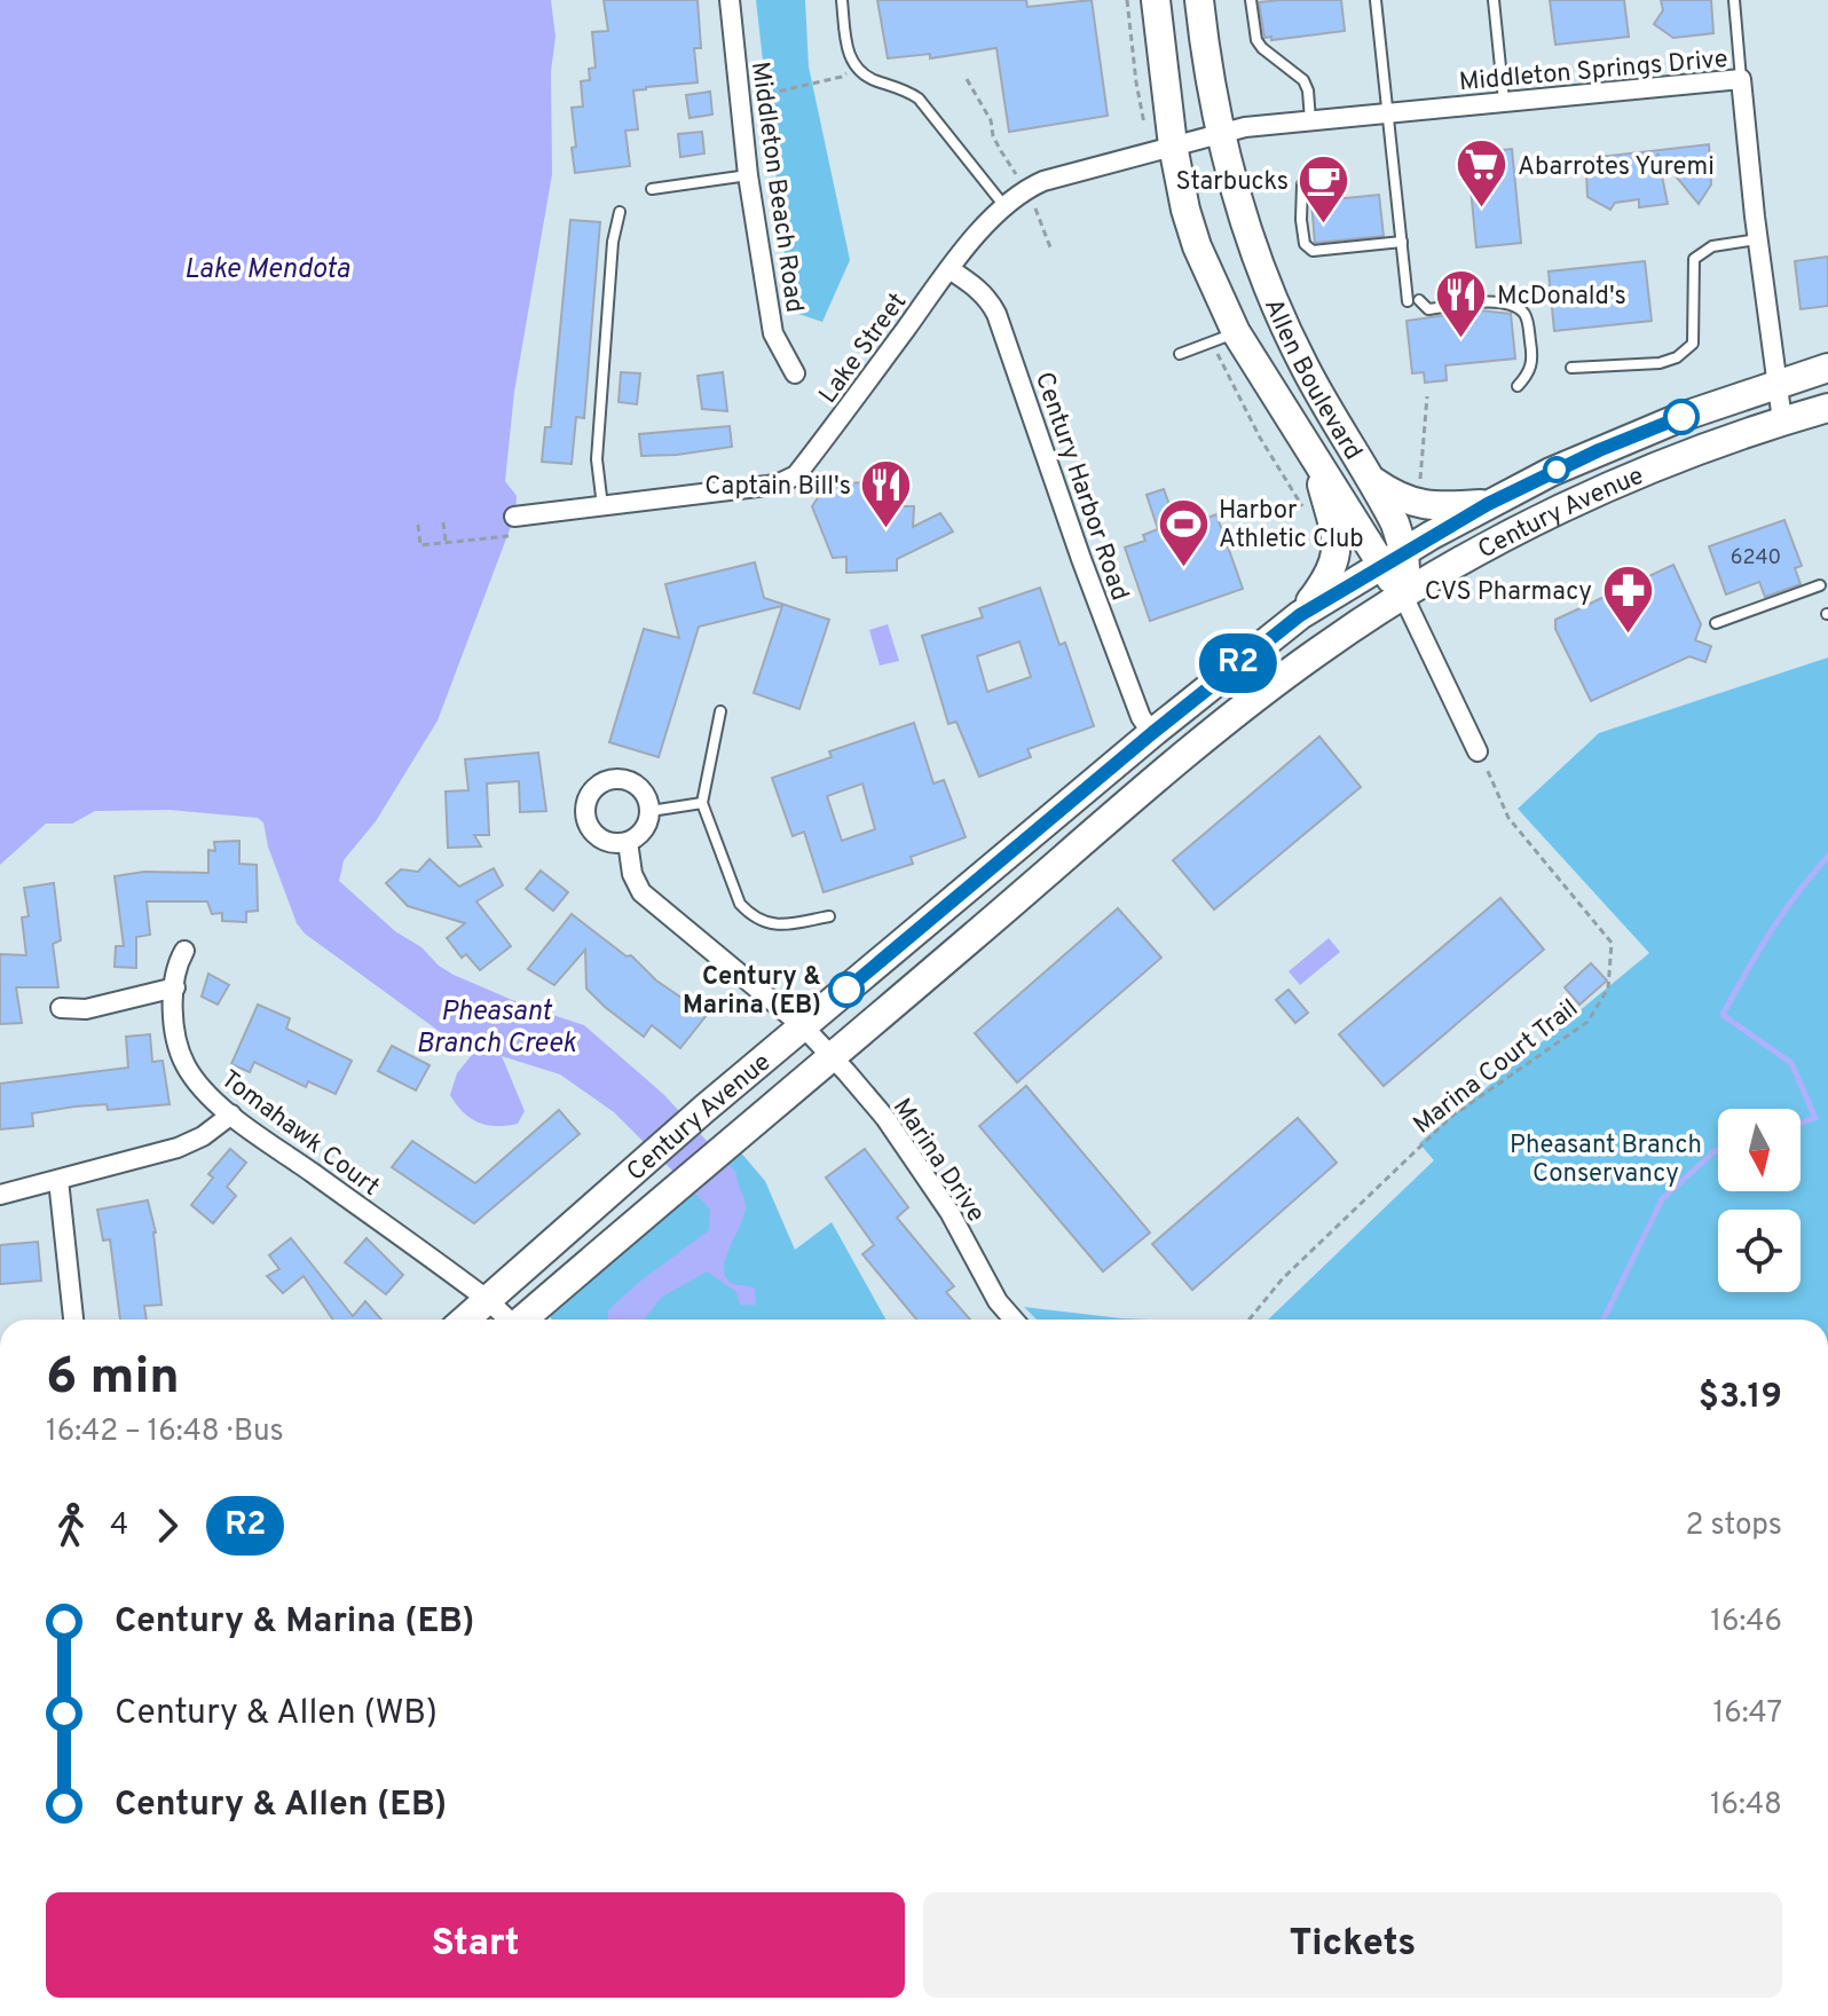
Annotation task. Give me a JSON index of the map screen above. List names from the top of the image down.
{
  "streets": {
    "main road": ["Allen Boulevard", "Century Avenue"],
    "street": [
      "Middleton Springs Drive",
      "Middleton Beach Road",
      "Lake Street",
      "Century Harbor Road",
      "Tomahawk Court",
      "Marina Drive"
    ],
    "path": ["Marina Court Trail"]
  },
  "crossings": [
    ["Middleton Springs Drive", "Lake Street"],
    ["Middleton Springs Drive", "Allen Boulevard"],
    ["Middleton Springs Drive", "Century Avenue"],
    ["Lake Street", "Allen Boulevard"],
    ["Lake Street", "Century Harbor Road"],
    ["Allen Boulevard", "Century Avenue"],
    ["Century Harbor Road", "Century Avenue"],
    ["Century Avenue", "Tomahawk Court"],
    ["Century Avenue", "Marina Drive"]
  ],
  "water": ["Lake Mendota", "Pheasant Branch Creek"],
  "parks": ["Pheasant Branch Conservancy"],
  "places": {
    "supermarket": ["Abarrotes Yuremi"],
    "cafe": ["Starbucks"],
    "restaurant": ["McDonald's", "Captain Bill's"],
    "sports": ["Harbor Athletic Club"],
    "pharmacy": ["CVS Pharmacy"],
    "other": ["Century & Marina (EB)"]
  },
  "lines": ["bus line R2"],
  "house_numbers": ["6240"],
  "north": "bottom",
  "page": {
    "on_map": "R2",
    "heading": ["6 min", "16:42 – 16:48 · Bus", "$3.19"],
    "legs": ["4", "R2", "2 stops"],
    "list": [
      {
        "name": "Century & Marina (EB)",
        "value": "16:46"
      },
      {
        "name": "Century & Allen (WB)",
        "value": "16:47"
      },
      {
        "name": "Century & Allen (EB)",
        "value": "16:48"
      }
    ],
    "buttons": ["Start", "Tickets"]
  }
}
